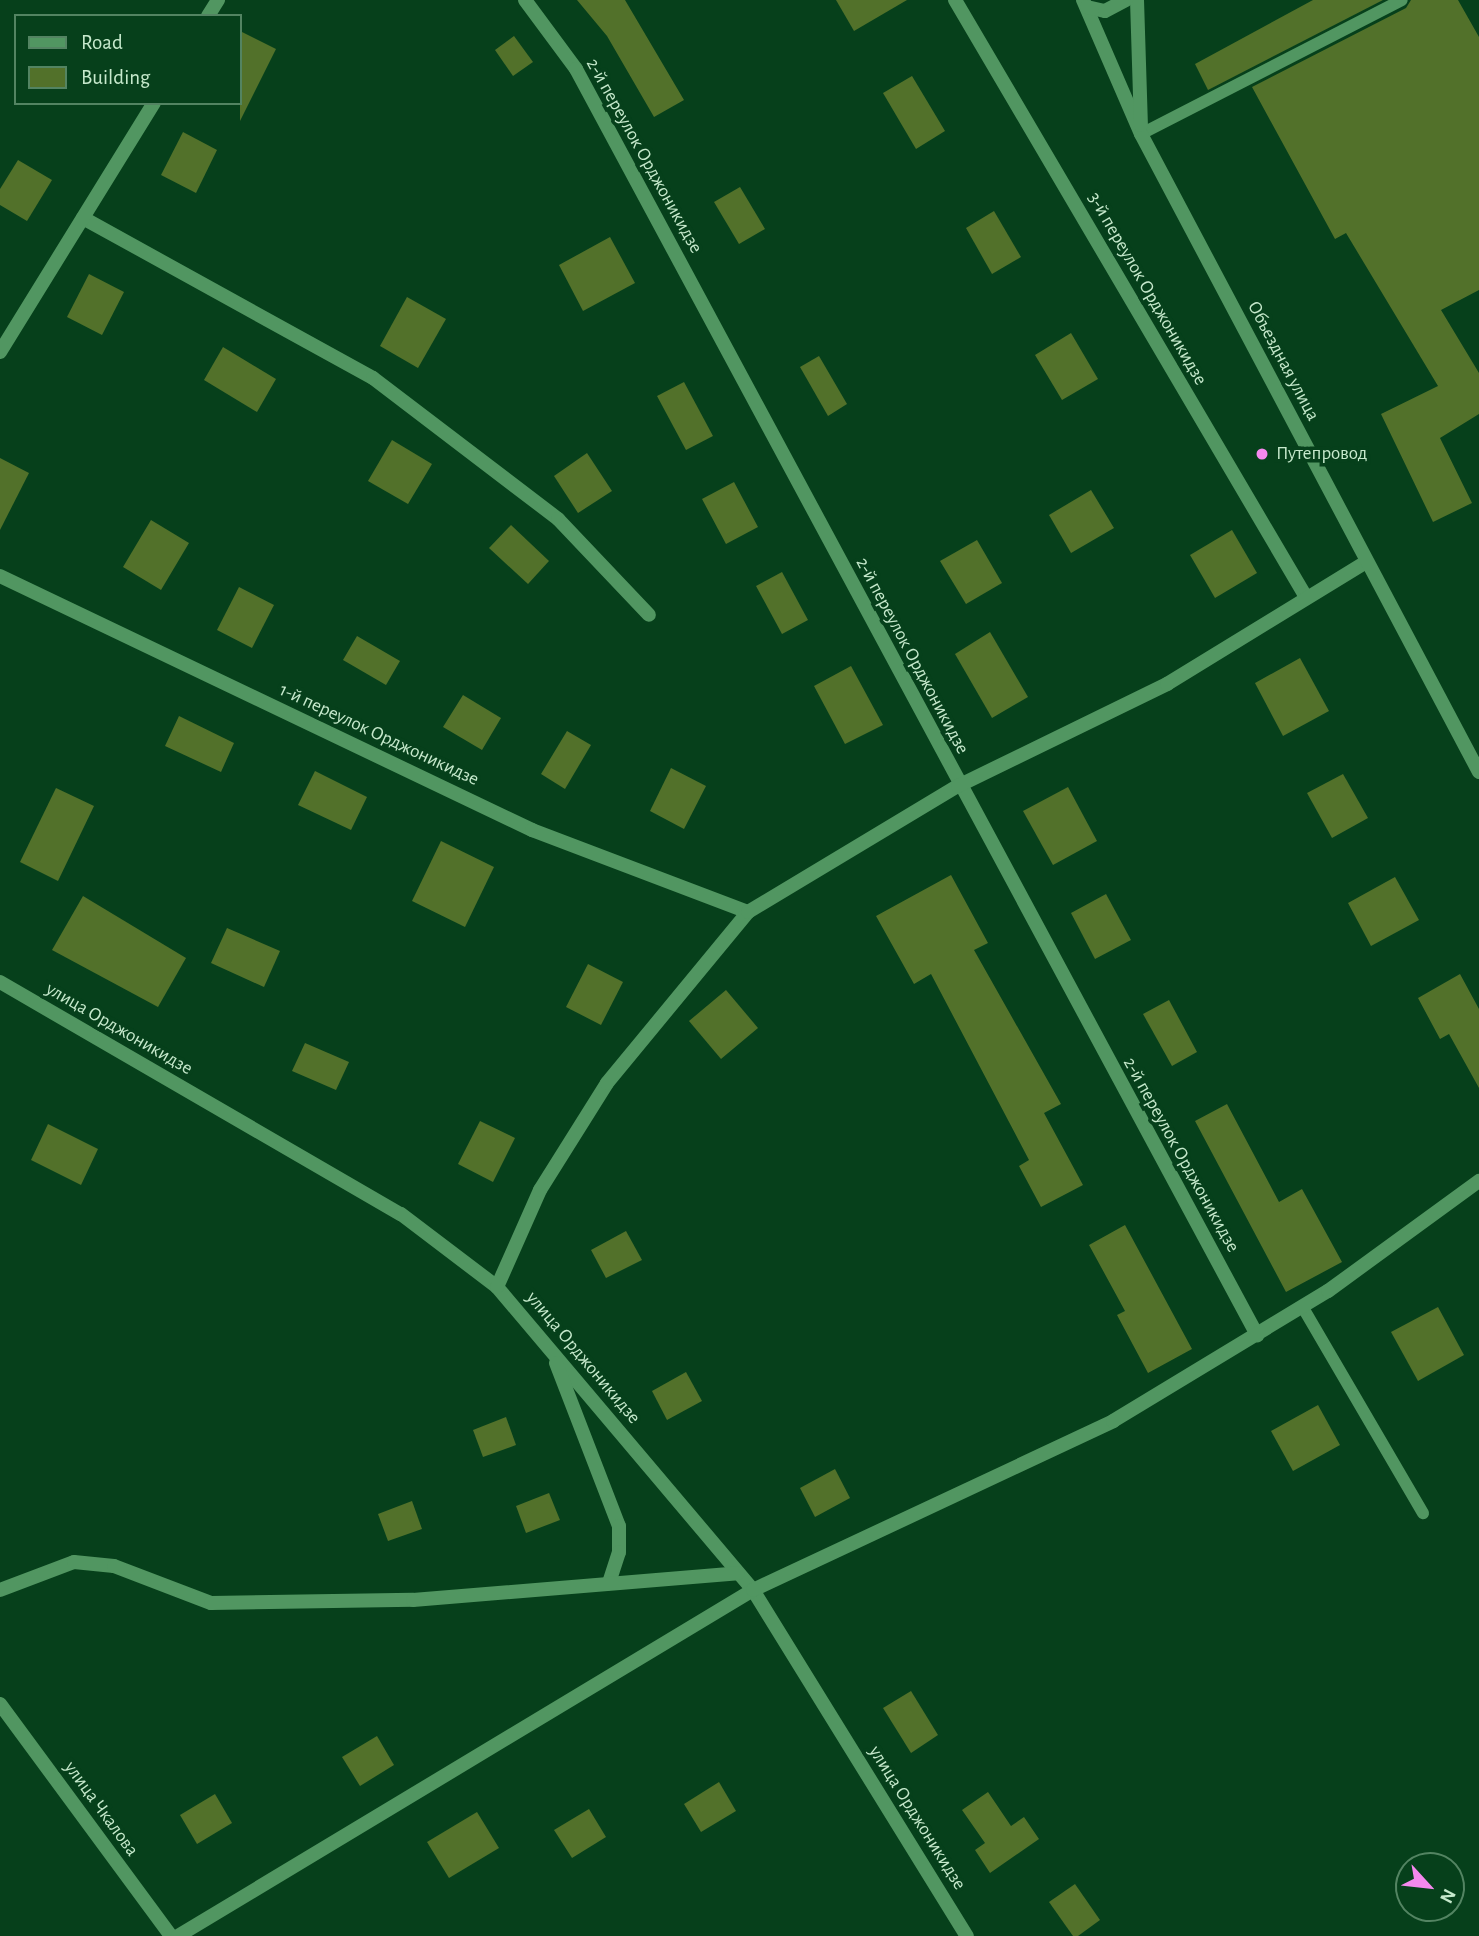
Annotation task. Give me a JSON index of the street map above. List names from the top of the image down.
{
  "streets": {
    "street": [
      "2-й переулок Орджоникидзе",
      "3-й переулок Орджоникидзе",
      "Объездная улица",
      "1-й переулок Орджоникидзе",
      "улица Орджоникидзе",
      "улица Чкалова"
    ]
  },
  "places": ["Путепровод"],
  "legend": ["Road", "Building"],
  "north": "bottom right"
}
